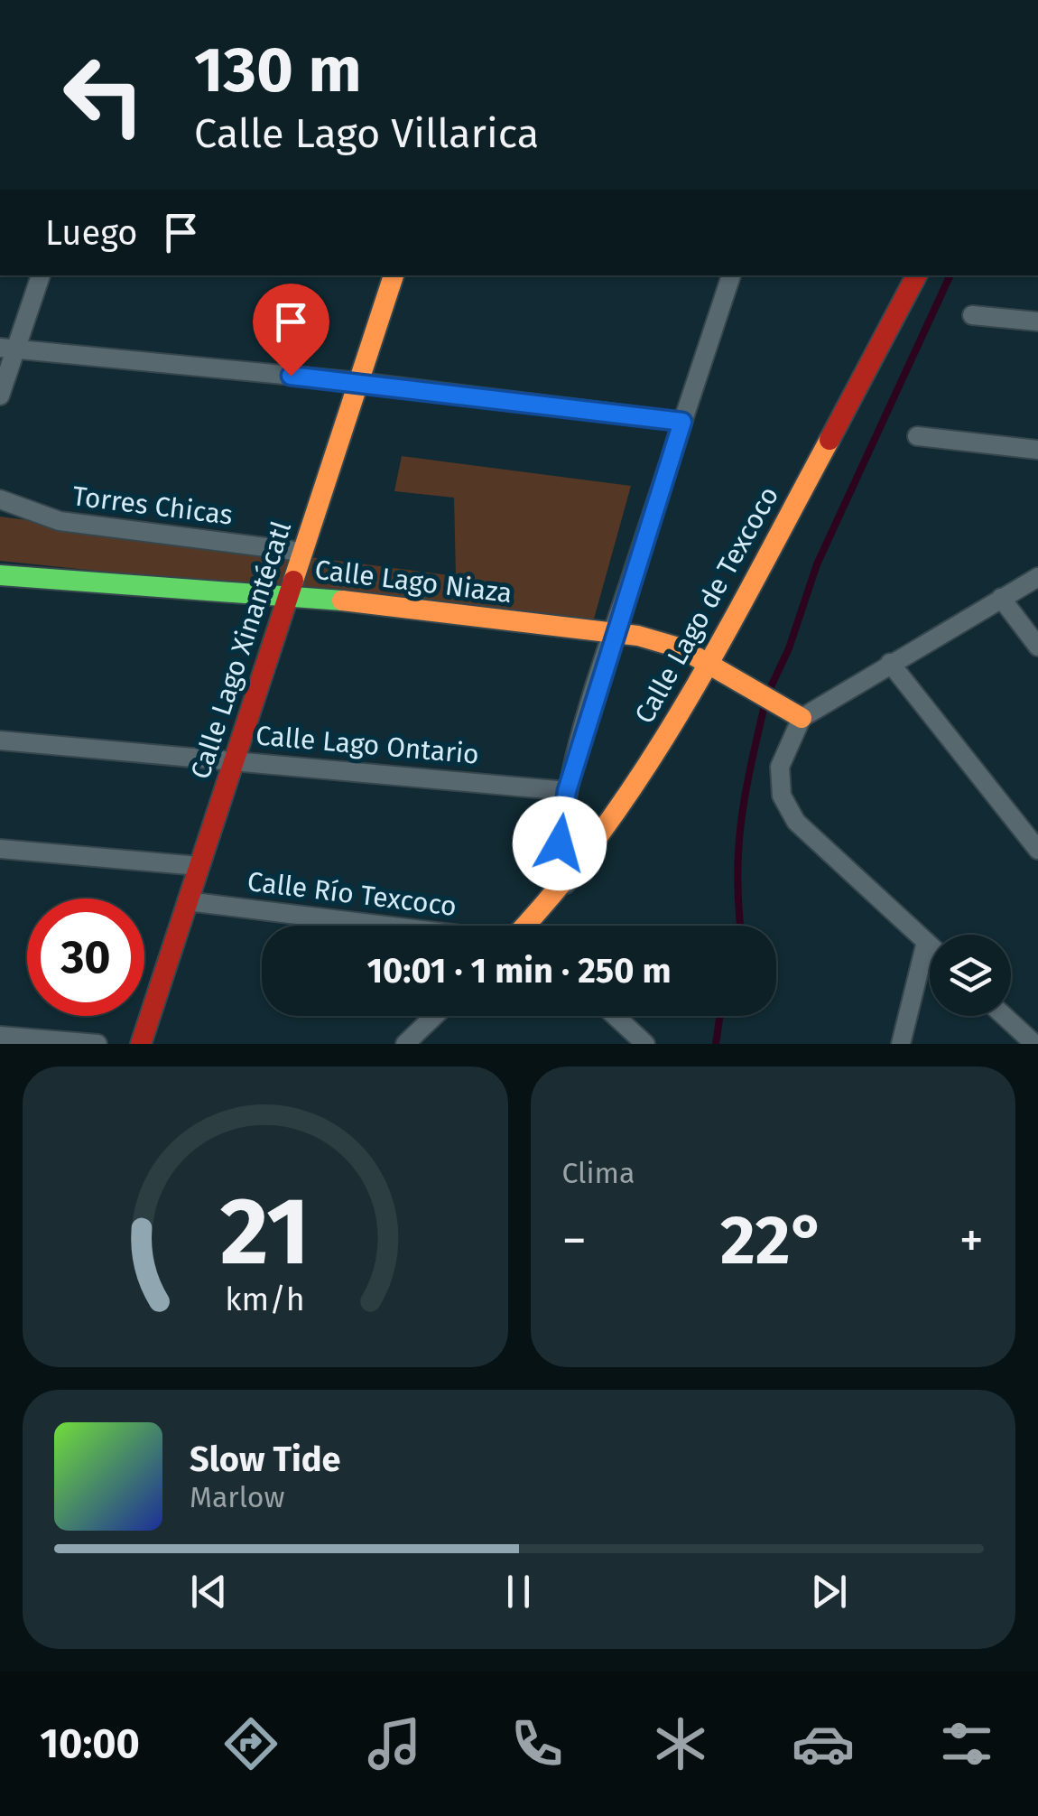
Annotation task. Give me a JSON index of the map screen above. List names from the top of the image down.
{
  "streets": {
    "street": [
      "Torres Chicas",
      "Calle Lago Niaza",
      "Calle Lago de Texcoco",
      "Calle Lago Xinantécatl",
      "Calle Lago Ontario",
      "Calle Río Texcoco"
    ]
  },
  "crossings": [
    ["Torres Chicas", "Calle Lago Xinantécatl"],
    ["Calle Lago Niaza", "Calle Lago de Texcoco"],
    ["Calle Lago Niaza", "Calle Lago Xinantécatl"],
    ["Calle Lago Xinantécatl", "Calle Lago Ontario"],
    ["Calle Lago Xinantécatl", "Calle Río Texcoco"]
  ],
  "page": {
    "turn": ["130 m", "Calle Lago Villarica"],
    "then": "Luego",
    "limit": "30",
    "trip": "10:01 · 1 min · 250 m",
    "tile": "Clima",
    "heat": ["−", "22°", "+"],
    "song": ["Slow Tide", "Marlow"],
    "tabs": "10:00",
    "gauge": ["21", "km/h"]
  }
}
